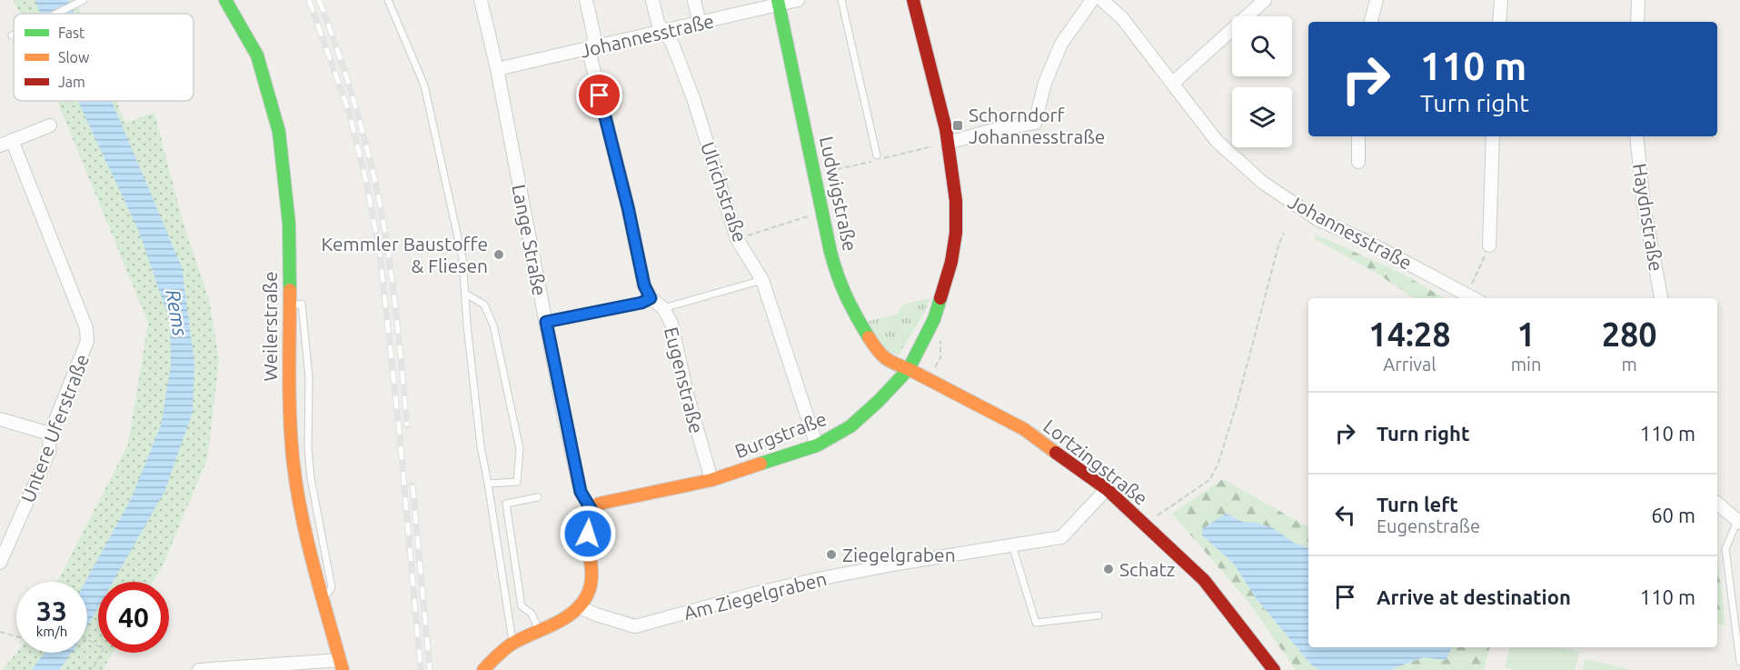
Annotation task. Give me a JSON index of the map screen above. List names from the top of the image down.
{
  "streets": {
    "street": [
      "Johannesstraße",
      "Ulrichstraße",
      "Ludwigstraße",
      "Haydnstraße",
      "Lange Straße",
      "Weilerstraße",
      "Eugenstraße",
      "Untere Uferstraße",
      "Burgstraße",
      "Lortzingstraße",
      "Am Ziegelgraben"
    ]
  },
  "crossings": [
    ["Johannesstraße", "Ulrichstraße"],
    ["Johannesstraße", "Ludwigstraße"],
    ["Johannesstraße", "Lange Straße"],
    ["Ulrichstraße", "Burgstraße"],
    ["Ludwigstraße", "Burgstraße"],
    ["Ludwigstraße", "Lortzingstraße"],
    ["Lange Straße", "Burgstraße"],
    ["Eugenstraße", "Burgstraße"],
    ["Burgstraße", "Lortzingstraße"],
    ["Lortzingstraße", "Am Ziegelgraben"]
  ],
  "water": ["Rems"],
  "places": {
    "transit": ["Schorndorf Johannesstraße"],
    "other": ["Kemmler Baustoffe & Fliesen", "Ziegelgraben", "Schatz"]
  },
  "legend": ["Fast", "Slow", "Jam"],
  "page": {
    "turn": ["110 m", "Turn right"],
    "eta": [
      "14:28",
      "Arrival",
      "1",
      "min",
      "280",
      "m"
    ],
    "list": [
      {
        "name": "Turn right",
        "value": "110 m"
      },
      {
        "name": "Turn left",
        "note": "Eugenstraße",
        "value": "60 m"
      },
      {
        "name": "Arrive at destination",
        "value": "110 m"
      }
    ],
    "speed": "33 km/h",
    "limit": "40"
  }
}
